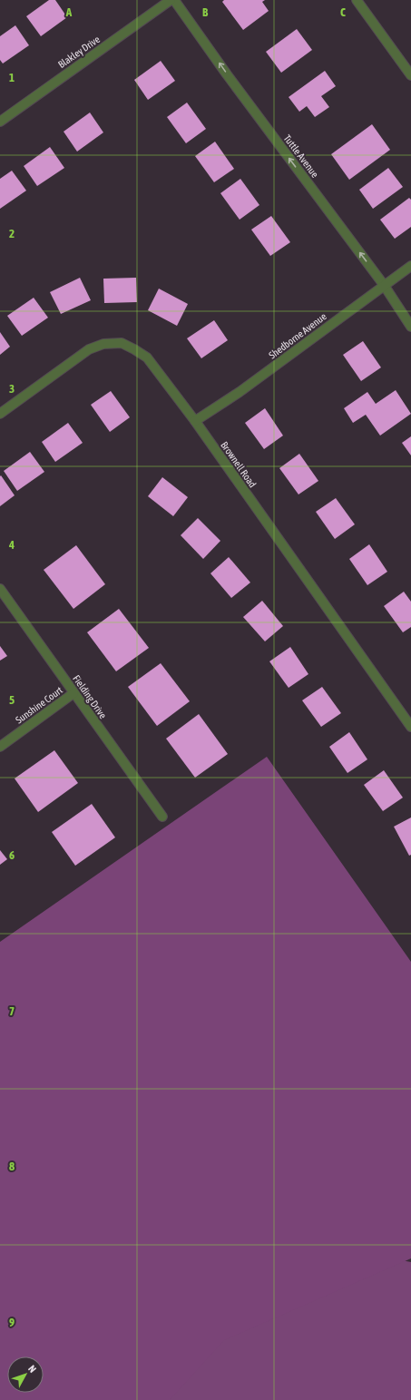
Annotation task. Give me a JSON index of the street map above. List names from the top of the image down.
{
  "streets": {
    "street": [
      "Blakley Drive",
      "Tuttle Avenue",
      "Shedborne Avenue",
      "Brownell Road",
      "Fielding Drive",
      "Sunshine Court"
    ]
  },
  "crossings": [
    ["Tuttle Avenue", "Shedborne Avenue"],
    ["Shedborne Avenue", "Brownell Road"],
    ["Fielding Drive", "Sunshine Court"]
  ],
  "one_way": ["Tuttle Avenue"],
  "north": "top right",
  "grid": {
    "columns": ["A", "B", "C"],
    "rows": [
      "1",
      "2",
      "3",
      "4",
      "5",
      "6",
      "7",
      "8",
      "9"
    ]
  }
}
